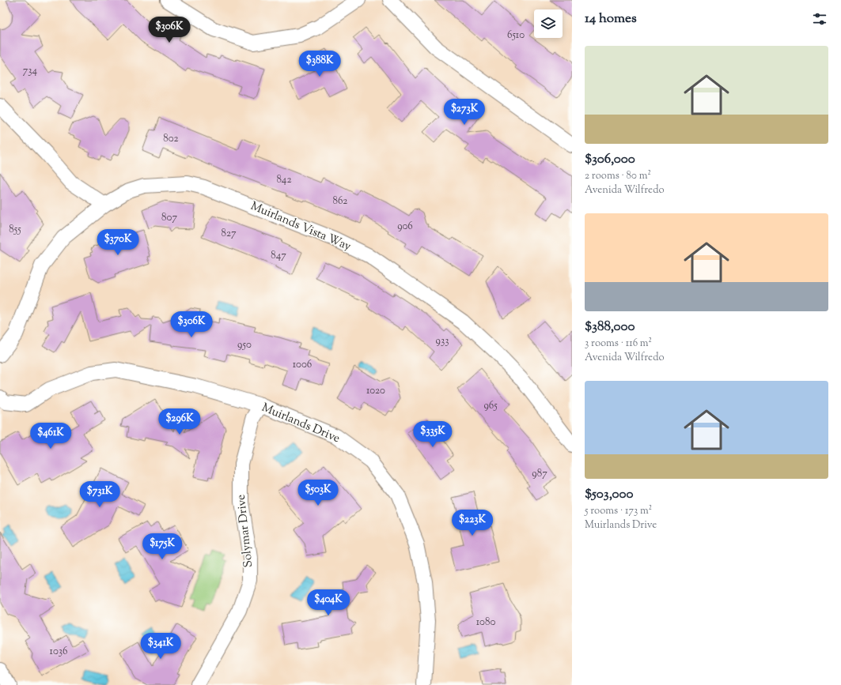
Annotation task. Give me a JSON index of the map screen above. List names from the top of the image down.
{
  "streets": {
    "street": ["Muirlands Vista Way", "Muirlands Drive", "Solymar Drive"]
  },
  "crossings": [
    ["Muirlands Drive", "Solymar Drive"]
  ],
  "house_numbers": [
    "6510",
    "734",
    "802",
    "842",
    "862",
    "807",
    "906",
    "855",
    "827",
    "847",
    "933",
    "950",
    "1006",
    "1020",
    "965",
    "987",
    "1080",
    "1036"
  ],
  "page": {
    "heading": "14 homes",
    "price": [
      "$306K",
      "$388K",
      "$273K",
      "$370K",
      "$306K",
      "$296K",
      "$335K",
      "$461K",
      "$503K",
      "$731K",
      "$223K",
      "$175K",
      "$404K",
      "$341K"
    ],
    "list": [
      {
        "name": "$306,000",
        "note": "2 rooms · 80 m² · Avenida Wilfredo"
      },
      {
        "name": "$388,000",
        "note": "3 rooms · 116 m² · Avenida Wilfredo"
      },
      {
        "name": "$503,000",
        "note": "5 rooms · 173 m² · Muirlands Drive"
      }
    ]
  }
}
